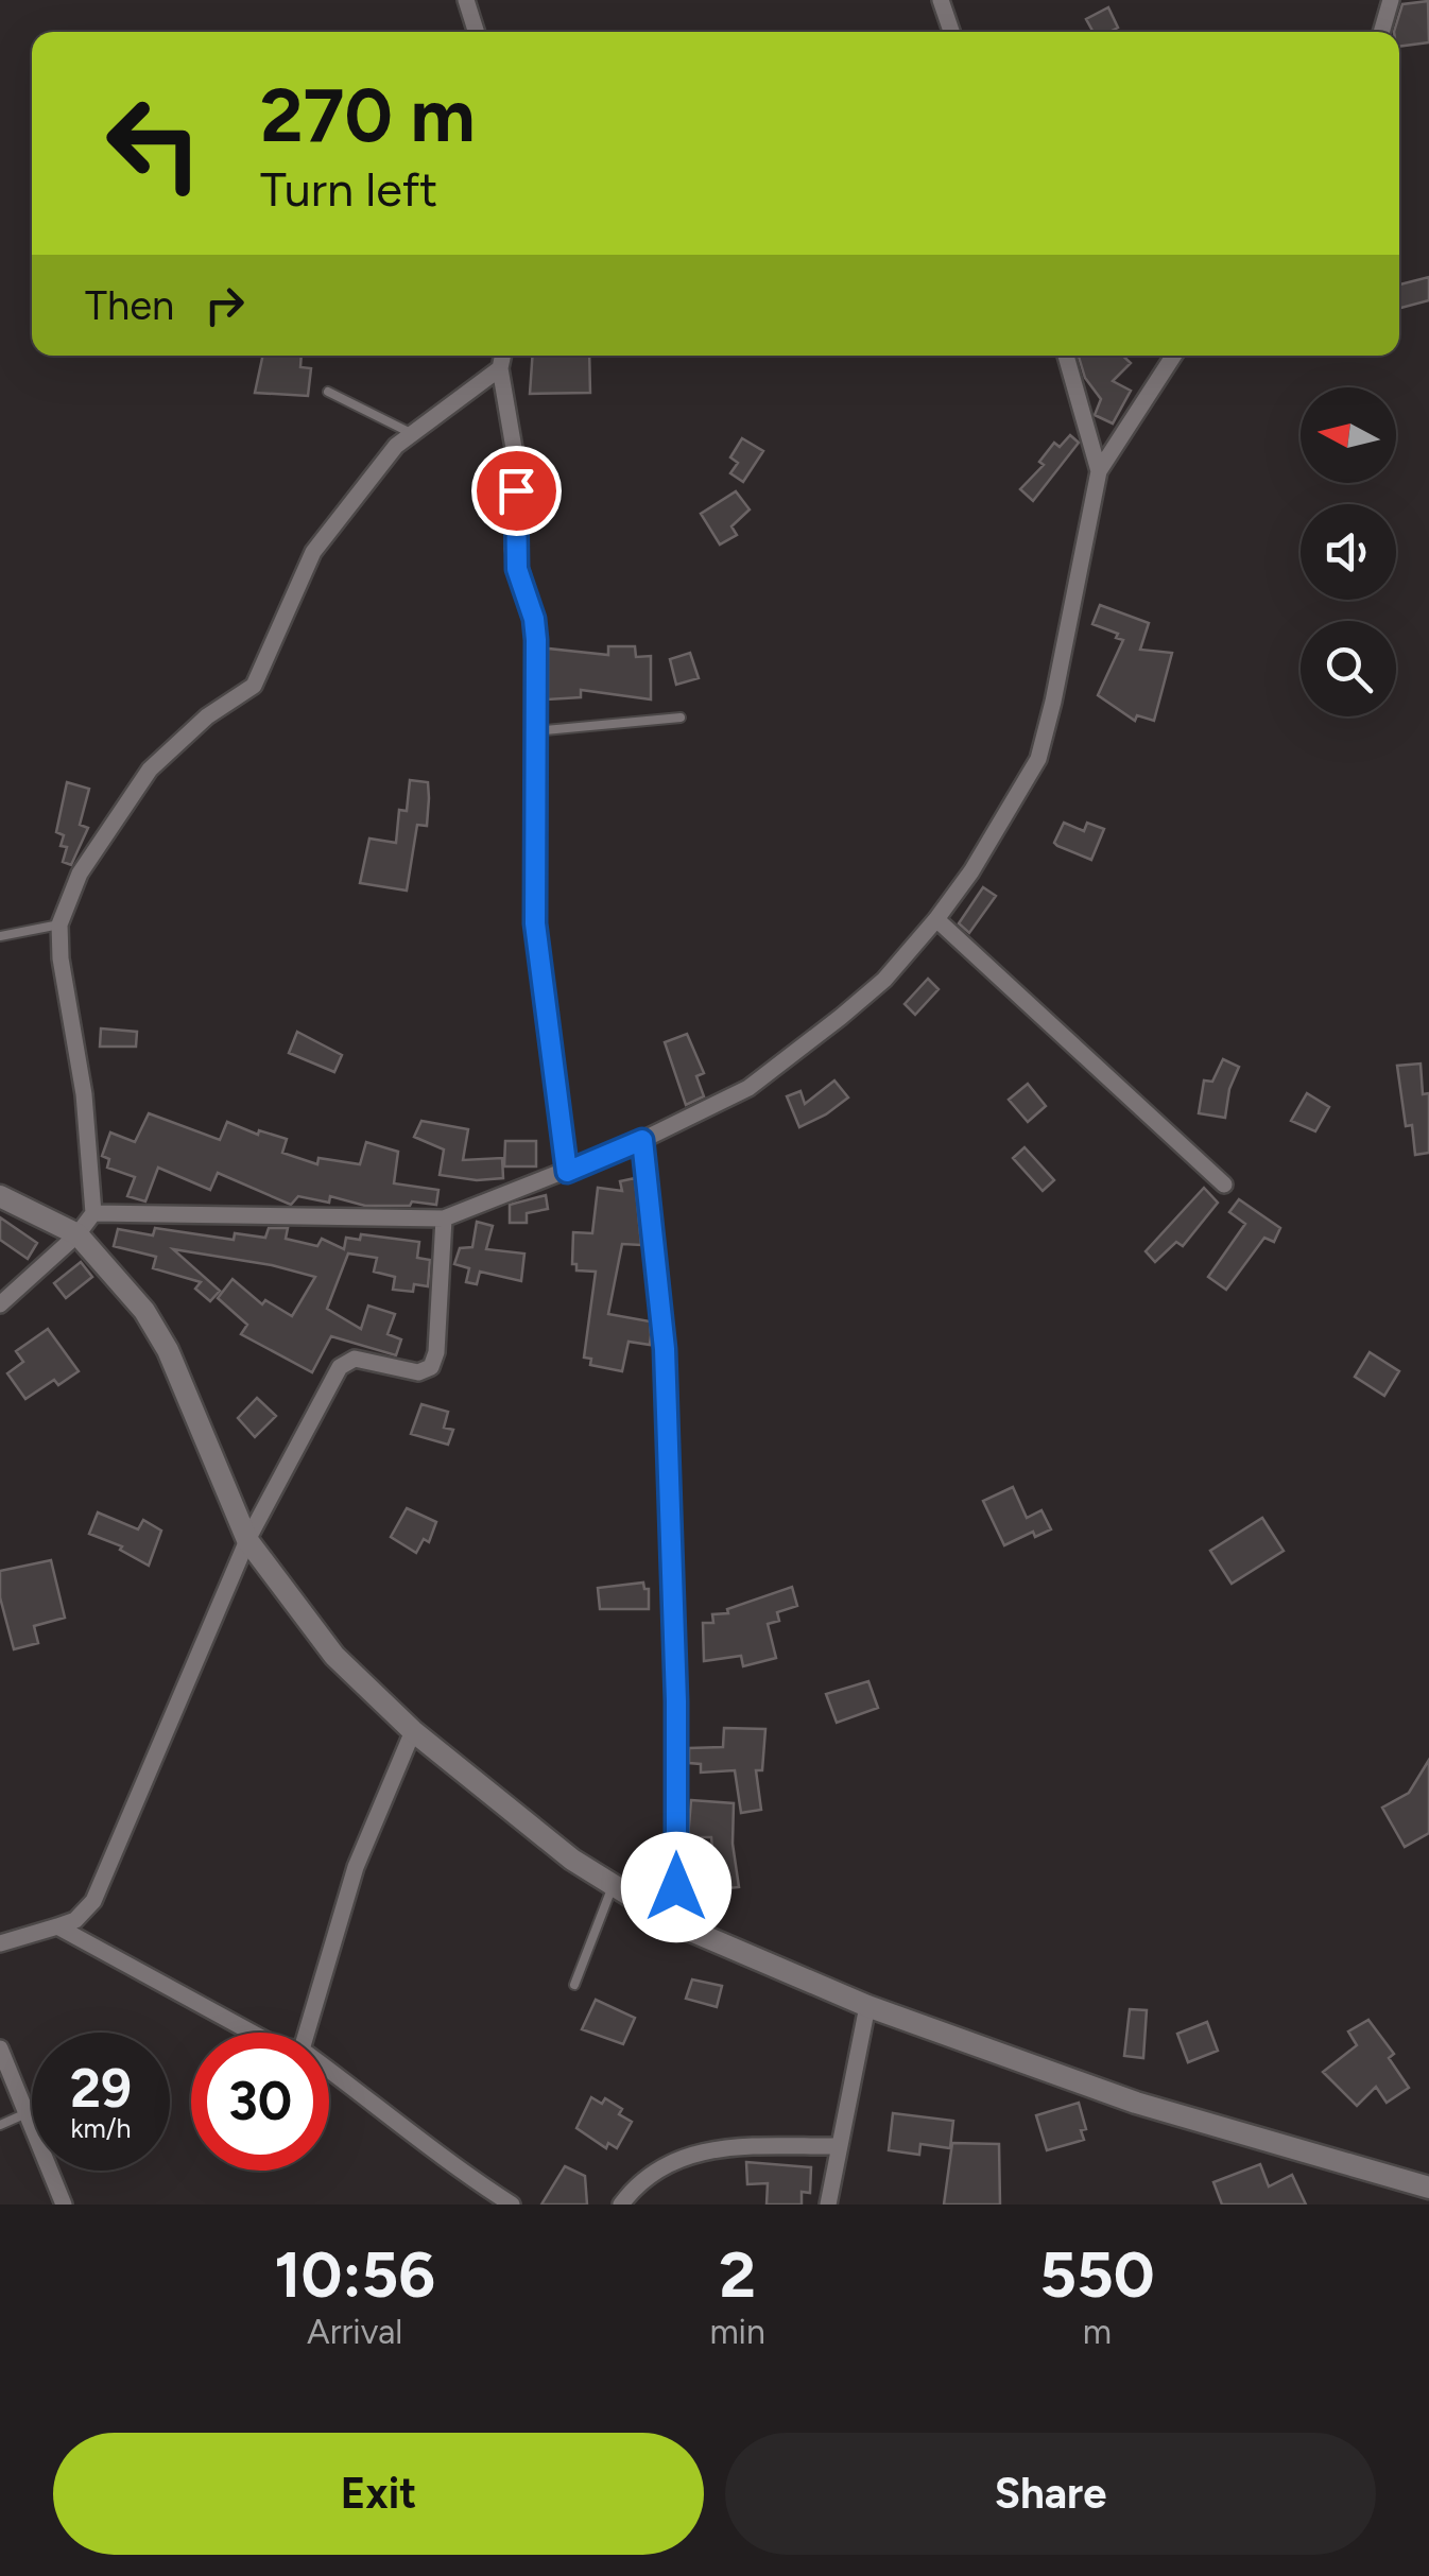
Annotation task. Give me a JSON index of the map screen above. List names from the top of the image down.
{
  "north": "left",
  "page": {
    "turn": ["270 m", "Turn left"],
    "then": "Then",
    "speed": "29 km/h",
    "limit": "30",
    "eta": [
      "10:56",
      "Arrival",
      "2",
      "min",
      "550",
      "m"
    ],
    "buttons": ["Exit", "Share"]
  }
}
